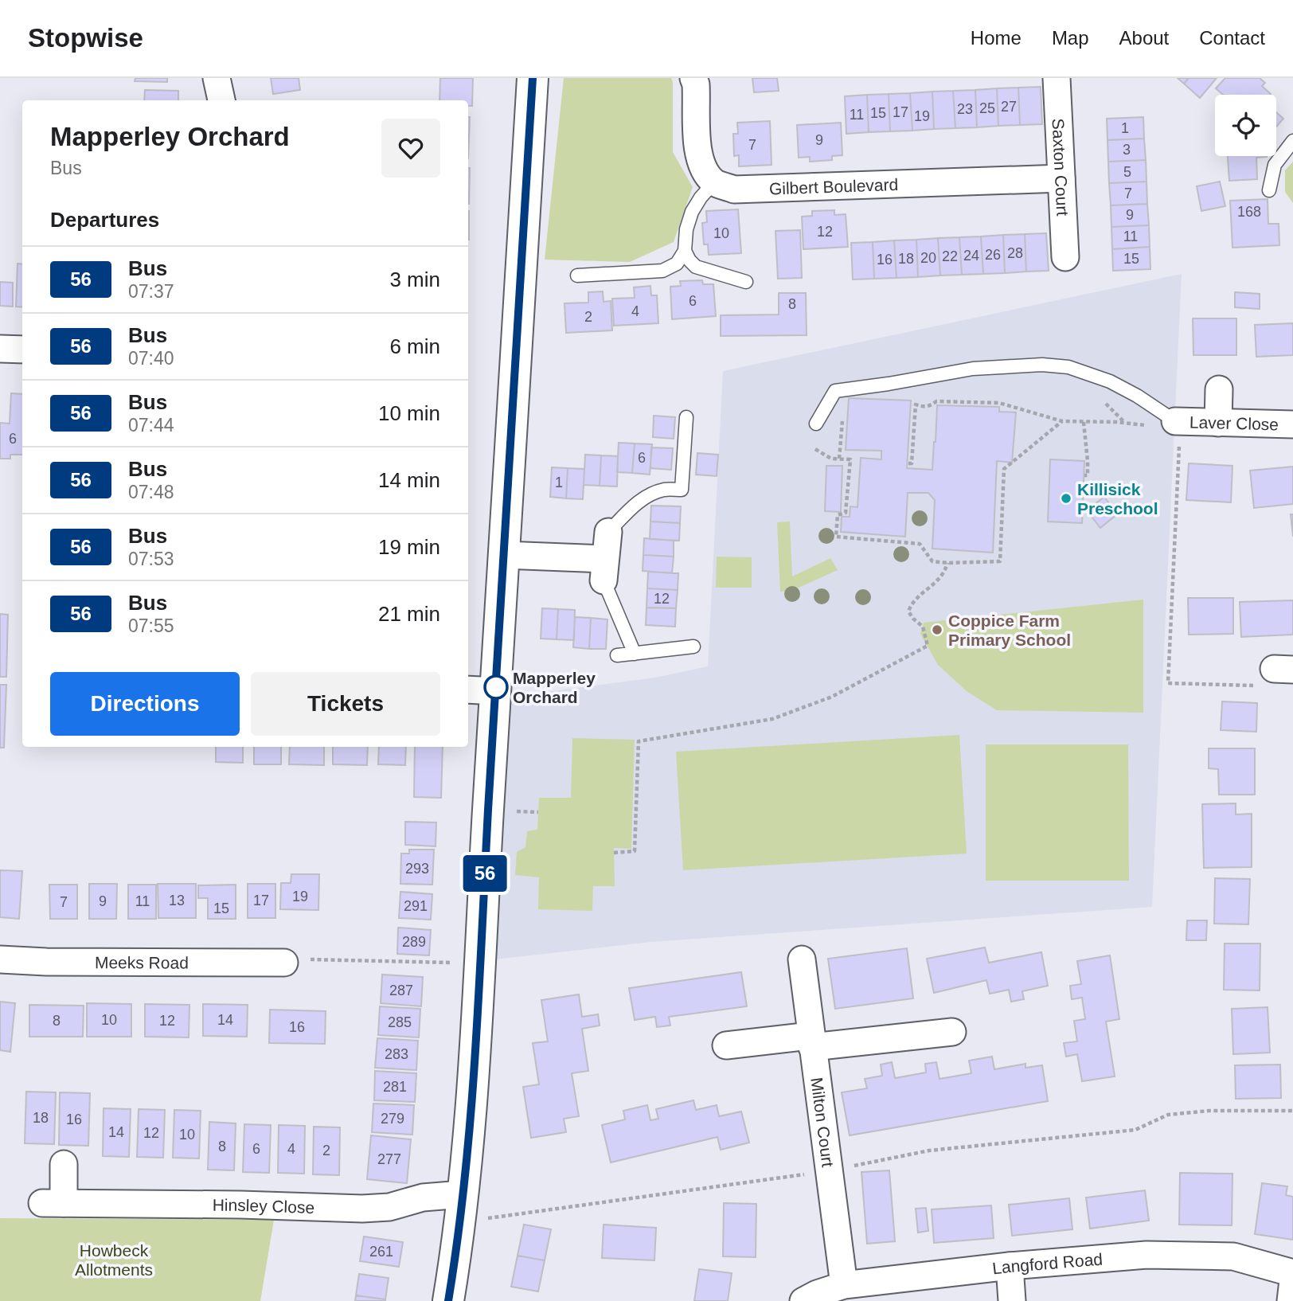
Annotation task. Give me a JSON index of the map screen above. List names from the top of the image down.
{
  "streets": {
    "street": [
      "Saxton Court",
      "Gilbert Boulevard",
      "Laver Close",
      "Meeks Road",
      "Milton Court",
      "Hinsley Close",
      "Langford Road"
    ]
  },
  "crossings": [
    ["Saxton Court", "Gilbert Boulevard"],
    ["Milton Court", "Langford Road"]
  ],
  "parks": ["Howbeck Allotments"],
  "places": ["Killisick Preschool", "Coppice Farm Primary School", "Mapperley Orchard"],
  "lines": ["bus line 56"],
  "house_numbers": [
    "27",
    "25",
    "23",
    "17",
    "15",
    "11",
    "19",
    "1",
    "9",
    "7",
    "3",
    "5",
    "7",
    "168",
    "9",
    "12",
    "10",
    "11",
    "28",
    "26",
    "24",
    "22",
    "20",
    "18",
    "15",
    "16",
    "6",
    "8",
    "4",
    "2",
    "6",
    "6",
    "1",
    "12",
    "293",
    "19",
    "13",
    "17",
    "9",
    "11",
    "7",
    "291",
    "15",
    "289",
    "287",
    "10",
    "14",
    "8",
    "12",
    "285",
    "16",
    "283",
    "281",
    "18",
    "279",
    "16",
    "14",
    "12",
    "10",
    "8",
    "6",
    "4",
    "2",
    "277",
    "261"
  ],
  "page": {
    "header": "Stopwise",
    "nav": [
      "Home",
      "Map",
      "About",
      "Contact"
    ],
    "on_map": "56",
    "heading": [
      ["Mapperley Orchard", "Bus"],
      "Departures"
    ],
    "list": [
      {
        "mark": "56",
        "name": "Bus",
        "note": "07:37",
        "value": "3 min"
      },
      {
        "mark": "56",
        "name": "Bus",
        "note": "07:40",
        "value": "6 min"
      },
      {
        "mark": "56",
        "name": "Bus",
        "note": "07:44",
        "value": "10 min"
      },
      {
        "mark": "56",
        "name": "Bus",
        "note": "07:48",
        "value": "14 min"
      },
      {
        "mark": "56",
        "name": "Bus",
        "note": "07:53",
        "value": "19 min"
      },
      {
        "mark": "56",
        "name": "Bus",
        "note": "07:55",
        "value": "21 min"
      }
    ],
    "buttons": ["Directions", "Tickets"]
  }
}
